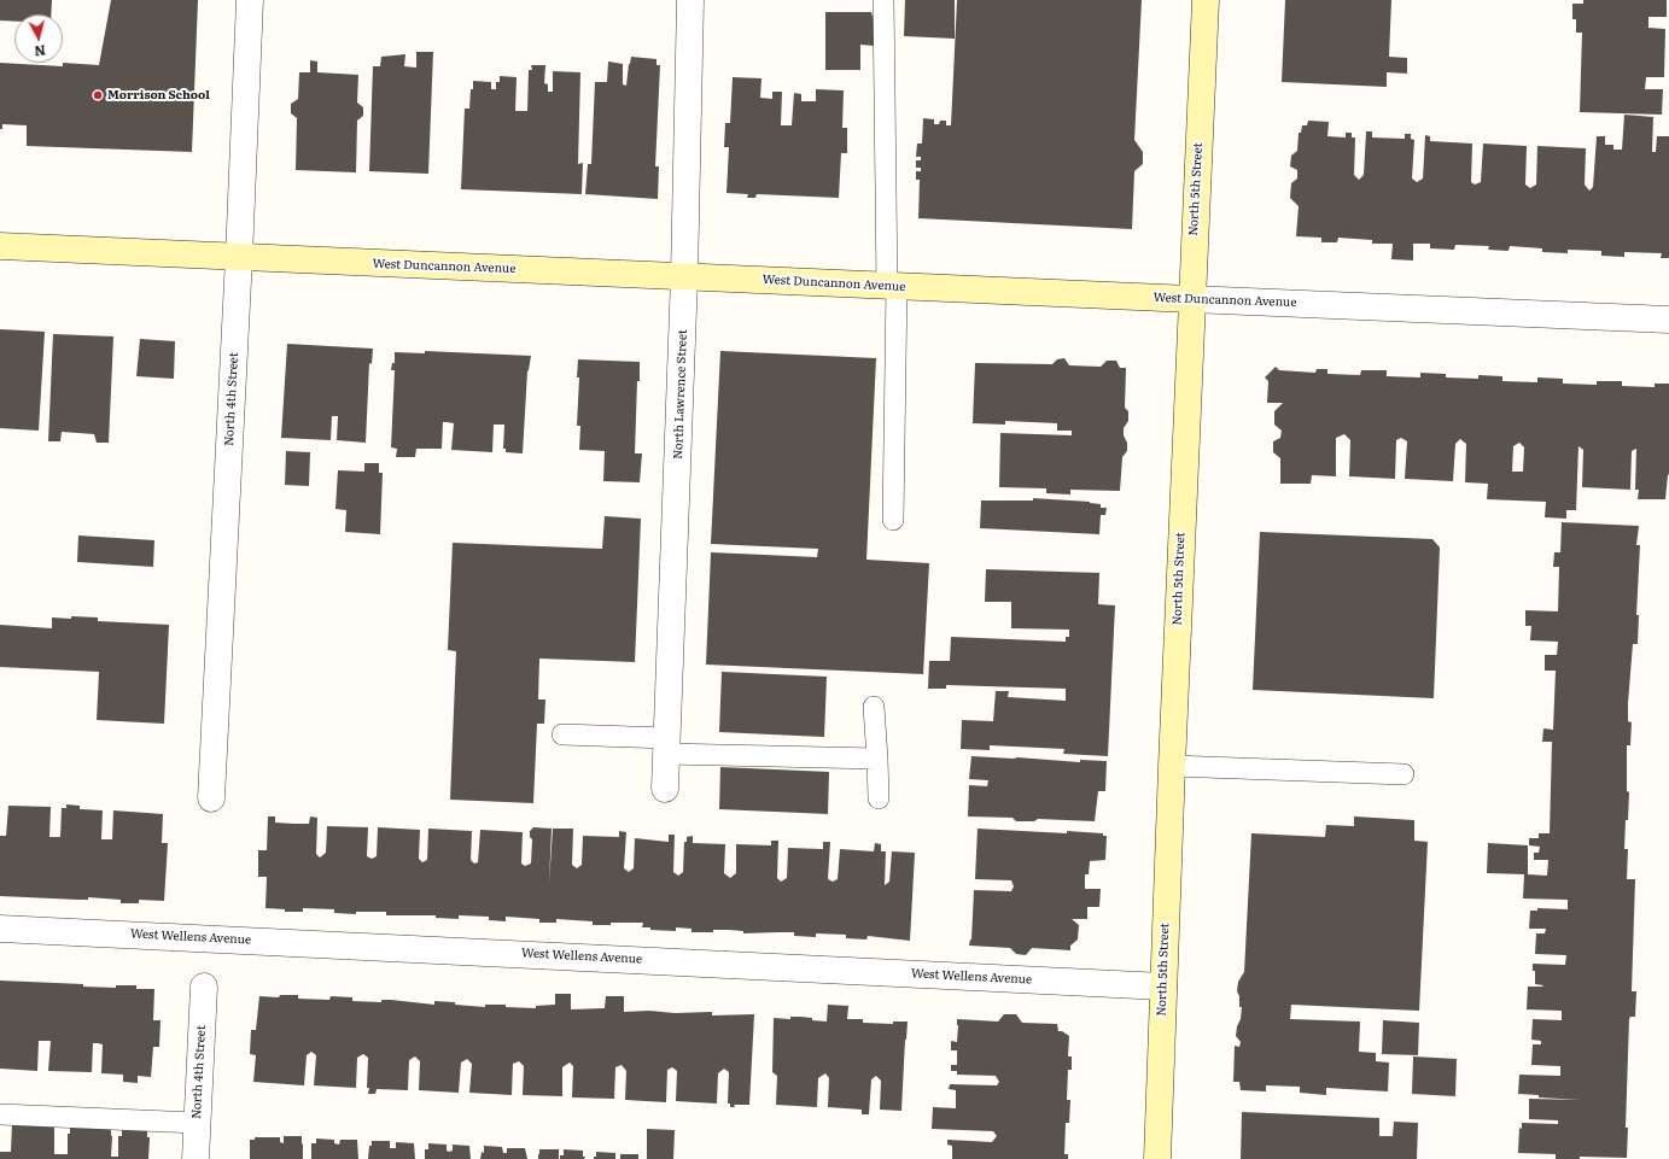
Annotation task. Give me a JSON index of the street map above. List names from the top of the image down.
{
  "streets": {
    "street": [
      "North 5th Street",
      "West Duncannon Avenue",
      "North Lawrence Street",
      "North 4th Street",
      "West Wellens Avenue"
    ]
  },
  "crossings": [
    ["North 5th Street", "West Duncannon Avenue"],
    ["North 5th Street", "West Wellens Avenue"],
    ["West Duncannon Avenue", "North Lawrence Street"],
    ["West Duncannon Avenue", "North 4th Street"]
  ],
  "places": ["Morrison School"],
  "north": "bottom"
}
